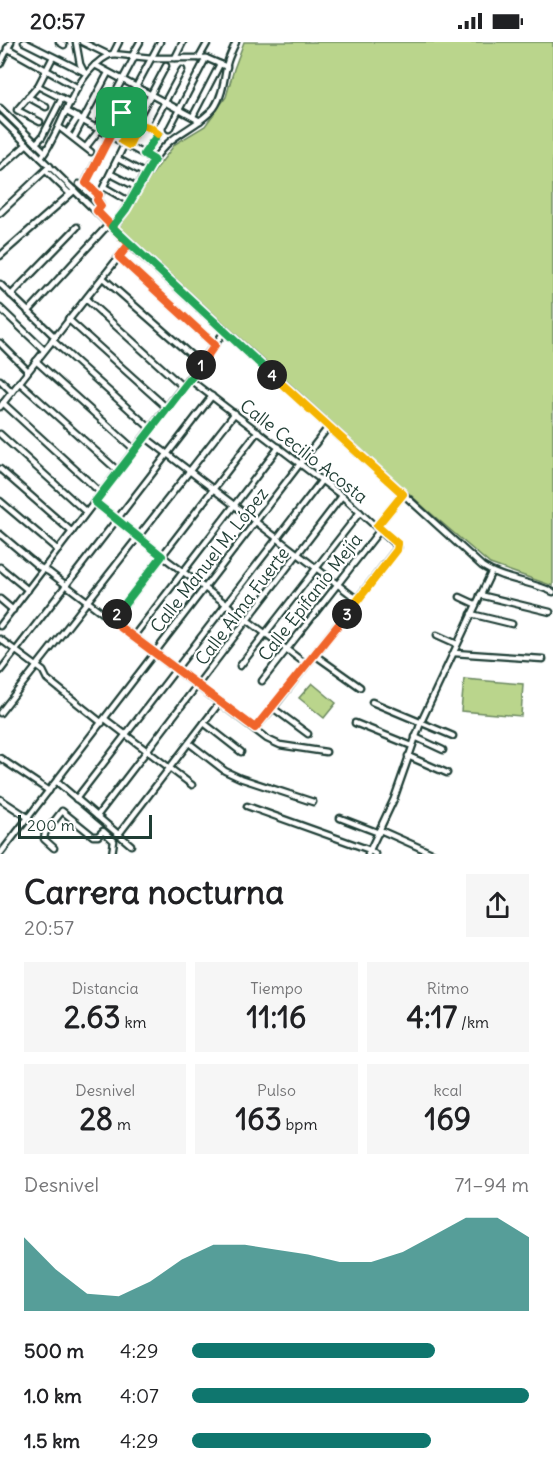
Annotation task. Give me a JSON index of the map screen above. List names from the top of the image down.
{
  "streets": {
    "street": [
      "Calle Cecilio Acosta",
      "Calle Manuel M. López",
      "Calle Epifanio Mejía",
      "Calle Alma Fuerte"
    ]
  },
  "crossings": [
    ["Calle Cecilio Acosta", "Calle Manuel M. López"],
    ["Calle Cecilio Acosta", "Calle Epifanio Mejía"],
    ["Calle Cecilio Acosta", "Calle Alma Fuerte"]
  ],
  "scale_bar": "200 m",
  "page": {
    "status": "20:57",
    "pins": [
      "1",
      "4",
      "2",
      "3"
    ],
    "scale": "200 m",
    "heading": ["Carrera nocturna", "20:57"],
    "stats": [
      ["Distancia", "2.63 km"],
      ["Tiempo", "11:16"],
      ["Ritmo", "4:17 /km"],
      ["Desnivel", "28 m"],
      ["Pulso", "163 bpm"],
      ["kcal", "169"]
    ],
    "chart": ["Desnivel", "71–94 m"],
    "list": [
      {
        "name": "500 m",
        "note": "4:29"
      },
      {
        "name": "1.0 km",
        "note": "4:07"
      },
      {
        "name": "1.5 km",
        "note": "4:29"
      }
    ]
  }
}
